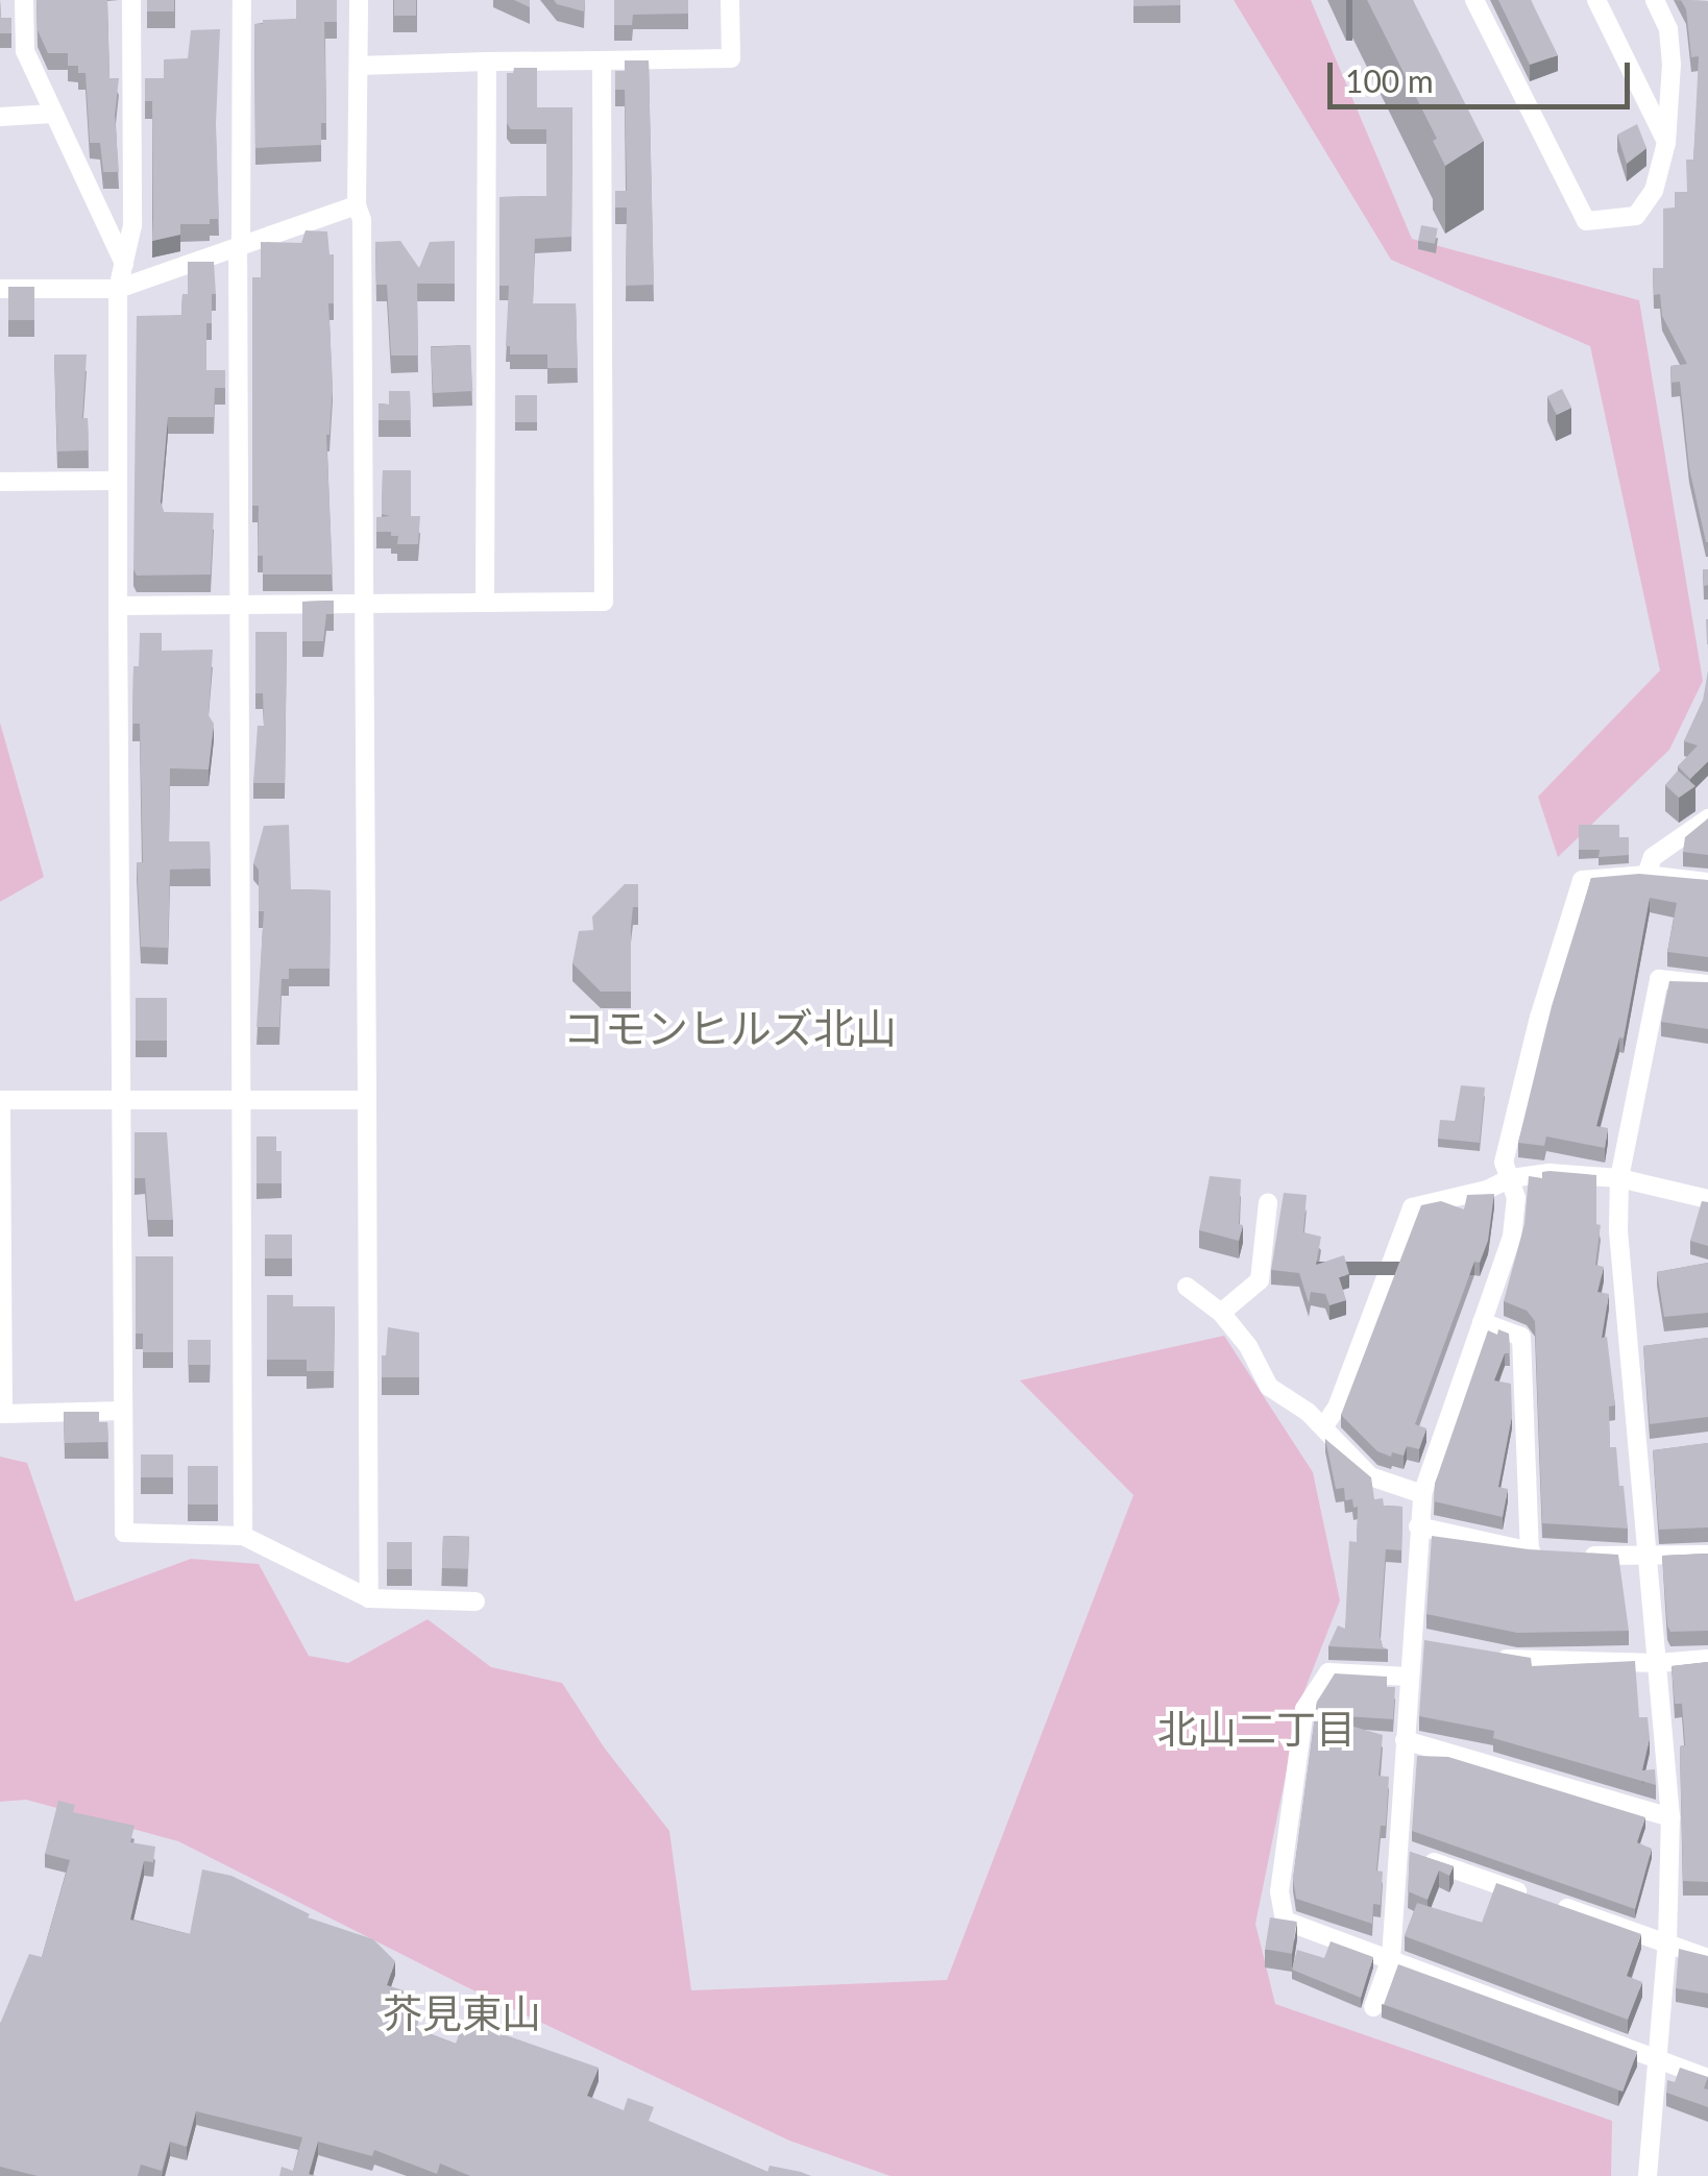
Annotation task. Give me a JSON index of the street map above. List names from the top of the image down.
{
  "districts": ["コモンヒルズ北山", "北山二丁目", "芥見東山"],
  "scale_bar": "100 m"
}
